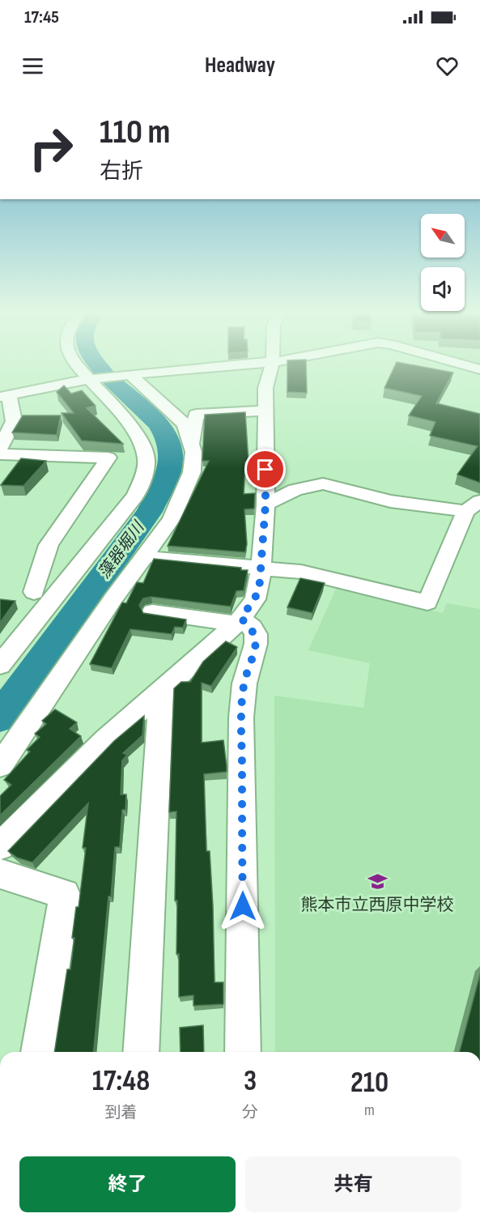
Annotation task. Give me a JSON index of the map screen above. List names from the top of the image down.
{
  "water": ["藻器堀川"],
  "places": {
    "school or university": ["熊本市立西原中学校"]
  },
  "north": "top left",
  "page": {
    "status": "17:45",
    "header": "Headway",
    "turn": ["110 m", "右折"],
    "eta": [
      "17:48",
      "到着",
      "3",
      "分",
      "210",
      "m"
    ],
    "buttons": ["終了", "共有"]
  }
}
